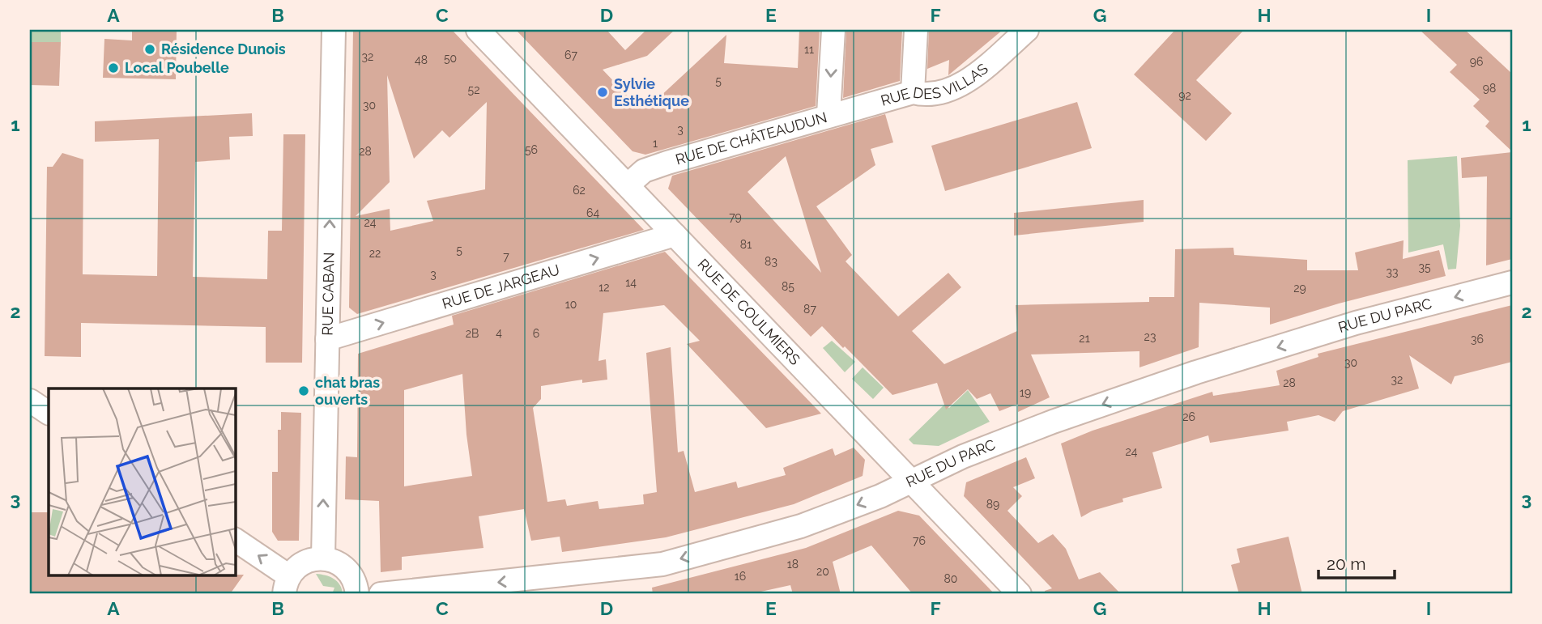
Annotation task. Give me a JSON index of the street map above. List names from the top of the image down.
{
  "streets": {
    "street": [
      "RUE DES VILLAS",
      "RUE DE CHÂTEAUDUN",
      "RUE DE JARGEAU",
      "RUE CABAN",
      "RUE DE COULMIERS",
      "RUE DU PARC"
    ]
  },
  "crossings": [
    ["RUE DES VILLAS", "RUE DE CHÂTEAUDUN"],
    ["RUE DE CHÂTEAUDUN", "RUE DE COULMIERS"],
    ["RUE DE JARGEAU", "RUE CABAN"],
    ["RUE DE JARGEAU", "RUE DE COULMIERS"],
    ["RUE DE COULMIERS", "RUE DU PARC"]
  ],
  "one_way": ["RUE DE JARGEAU", "RUE CABAN", "RUE DU PARC"],
  "places": [
    "Résidence Dunois",
    "Local Poubelle",
    "Sylvie Esthétique",
    "chat bras ouverts"
  ],
  "house_numbers": [
    "11",
    "67",
    "32",
    "50",
    "48",
    "96",
    "5",
    "98",
    "52",
    "92",
    "30",
    "3",
    "1",
    "56",
    "28",
    "62",
    "64",
    "79",
    "24",
    "81",
    "5",
    "22",
    "7",
    "83",
    "35",
    "33",
    "3",
    "14",
    "85",
    "12",
    "29",
    "10",
    "87",
    "4",
    "2B",
    "6",
    "23",
    "21",
    "36",
    "30",
    "32",
    "28",
    "19",
    "26",
    "24",
    "89",
    "76",
    "18",
    "20",
    "16",
    "80"
  ],
  "scale_bar": "20 m",
  "grid": {
    "columns": [
      "A",
      "B",
      "C",
      "D",
      "E",
      "F",
      "G",
      "H",
      "I"
    ],
    "rows": ["1", "2", "3"]
  }
}
